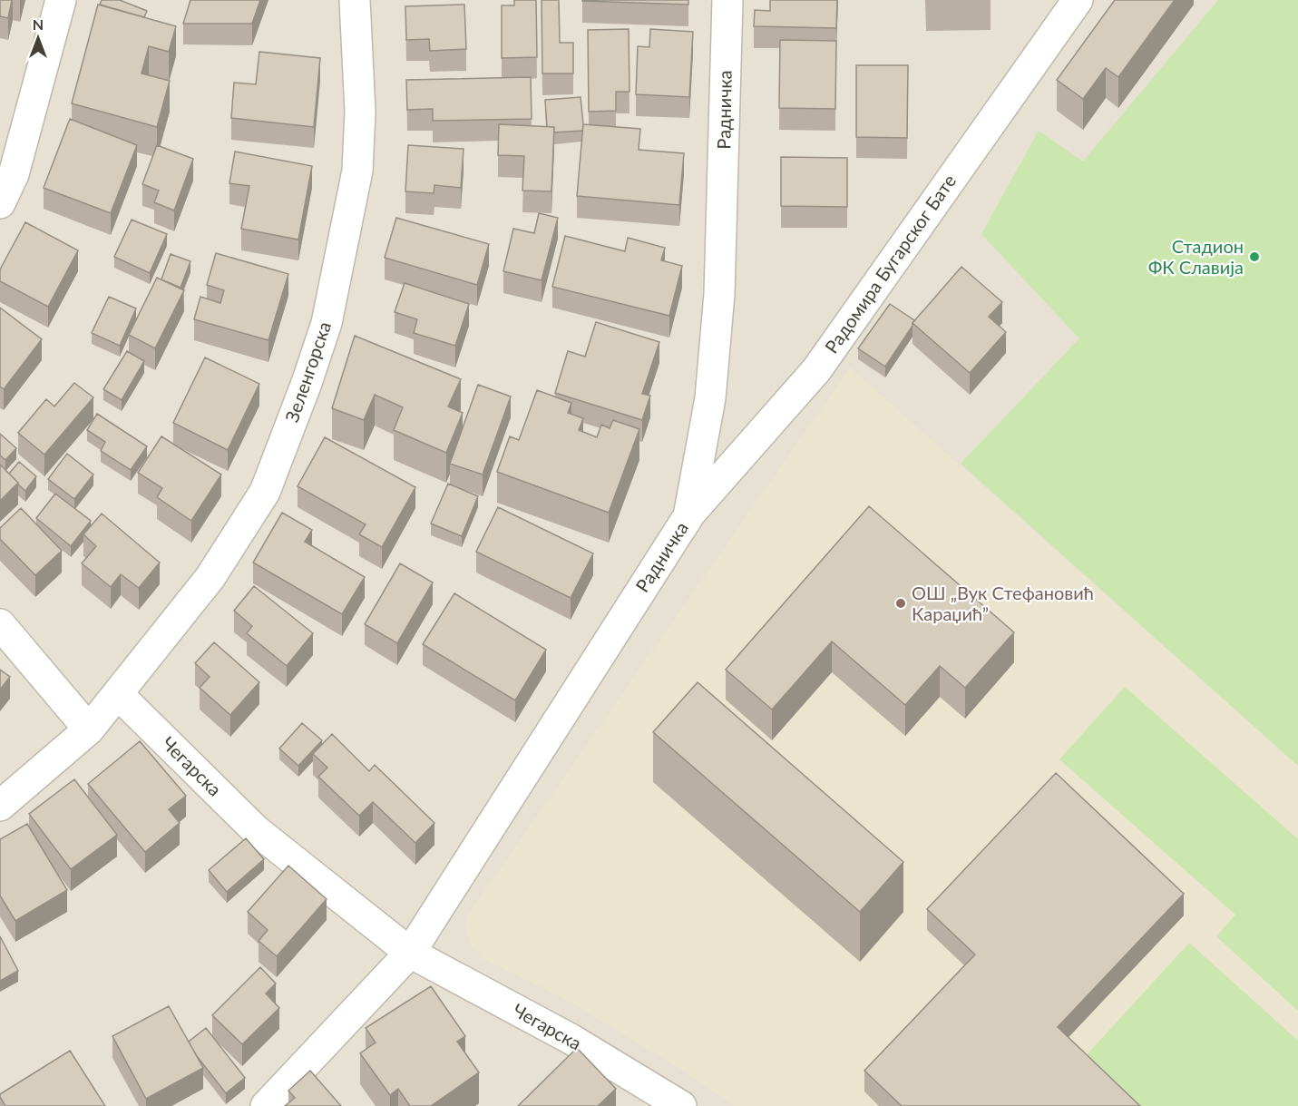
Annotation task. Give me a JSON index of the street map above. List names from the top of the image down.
{
  "streets": {
    "street": [
      "Радничка",
      "Радомира Бугарског Бате",
      "Зеленгорска",
      "Чегарска"
    ]
  },
  "crossings": [
    ["Радничка", "Радомира Бугарског Бате"],
    ["Радничка", "Чегарска"],
    ["Зеленгорска", "Чегарска"]
  ],
  "places": ["Стадион ФК Славија", "ОШ „Вук Стефановић Караџић”"],
  "north": "top"
}
